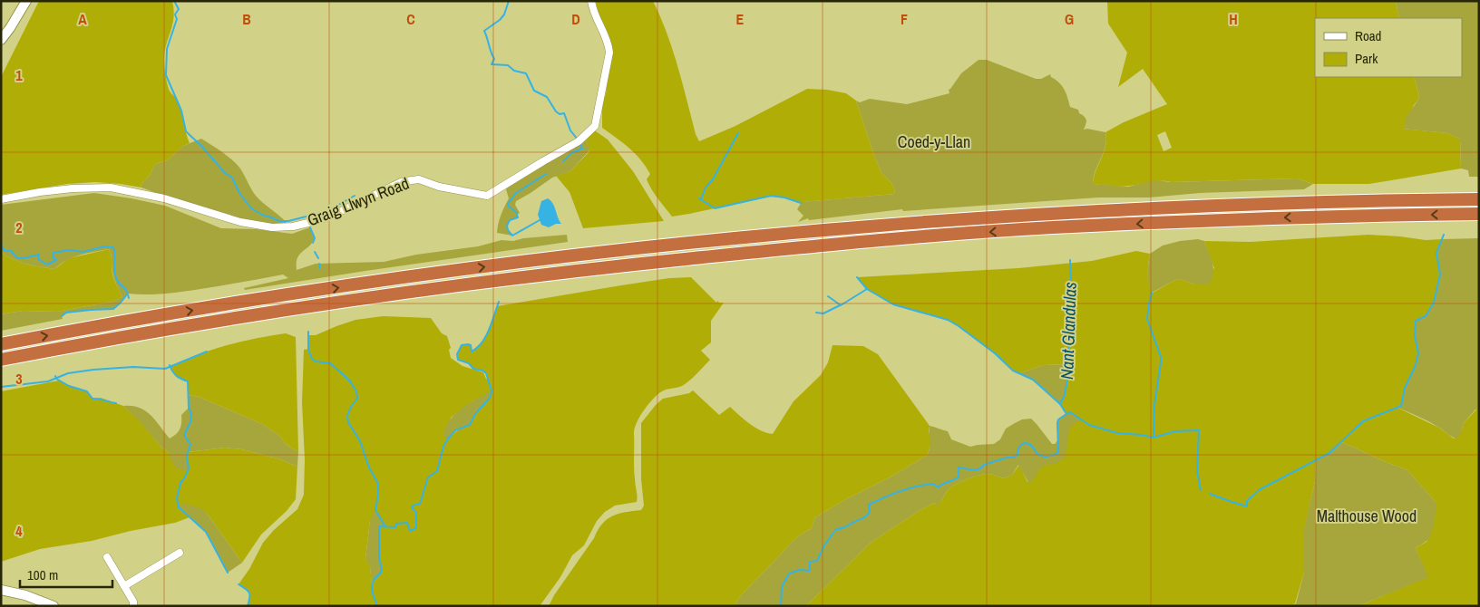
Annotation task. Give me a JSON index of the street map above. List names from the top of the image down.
{
  "streets": {
    "street": ["Graig Llwyn Road"]
  },
  "water": ["Nant Glandulas"],
  "parks": ["Coed-y-Llan", "Malthouse Wood"],
  "legend": ["Road", "Park"],
  "scale_bar": "100 m",
  "grid": {
    "columns": [
      "A",
      "B",
      "C",
      "D",
      "E",
      "F",
      "G",
      "H"
    ],
    "rows": [
      "1",
      "2",
      "3",
      "4"
    ]
  }
}
